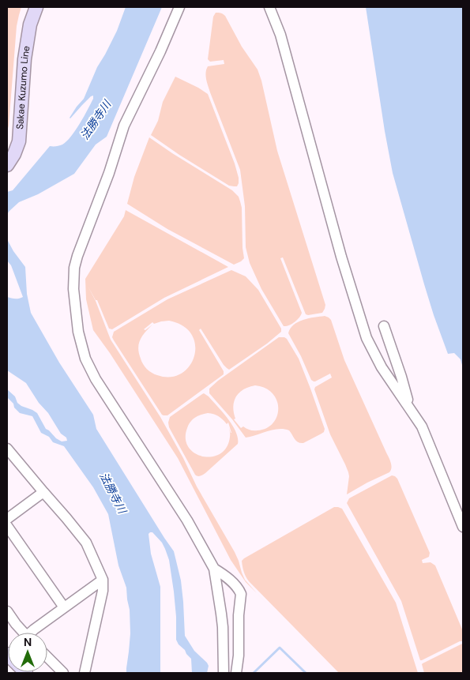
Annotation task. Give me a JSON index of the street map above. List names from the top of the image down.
{
  "streets": {
    "main road": ["Sakae Kuzumo Line"]
  },
  "water": ["法勝寺川"],
  "north": "top"
}
